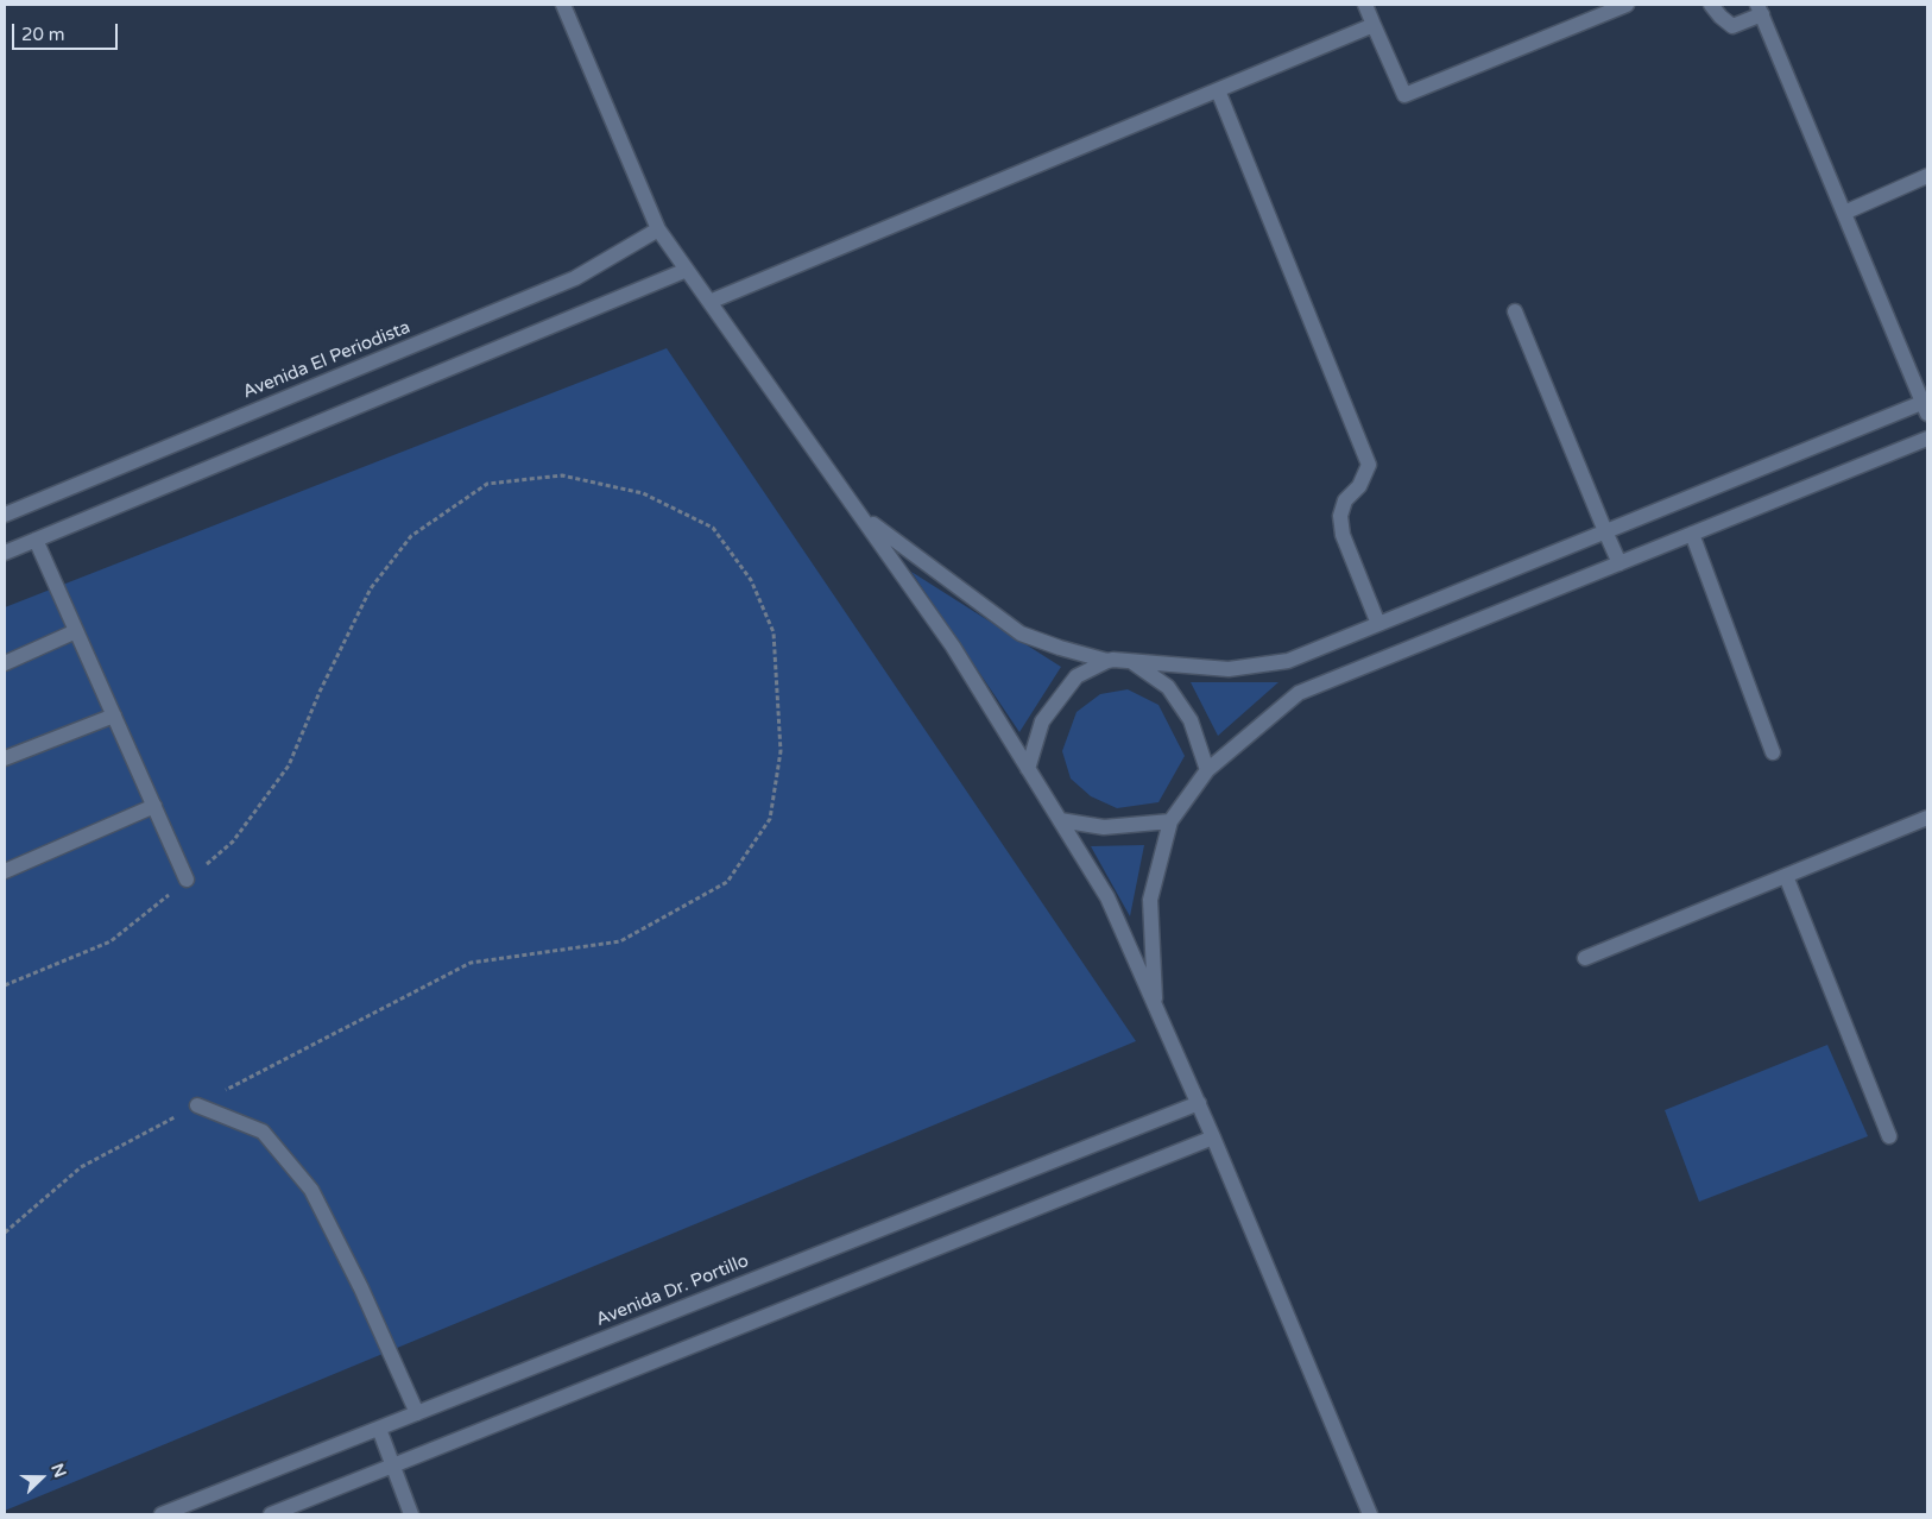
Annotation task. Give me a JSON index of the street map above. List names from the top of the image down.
{
  "streets": {
    "street": ["Avenida El Periodista", "Avenida Dr. Portillo"]
  },
  "scale_bar": "20 m",
  "north": "right"
}
